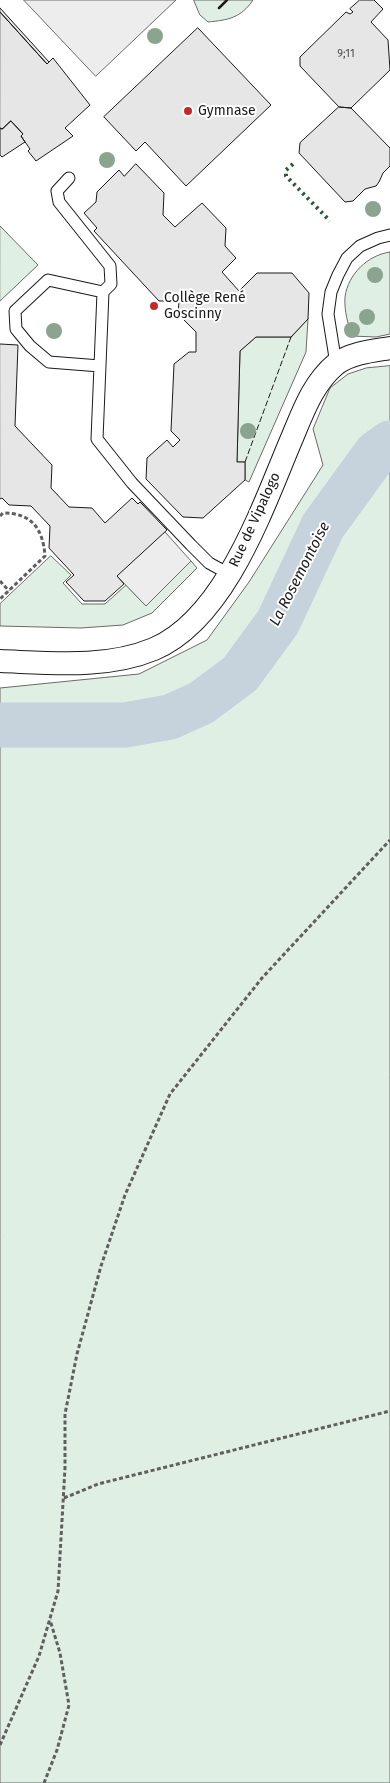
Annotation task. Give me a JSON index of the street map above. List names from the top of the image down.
{
  "streets": {
    "street": ["Rue de Vipalogo"]
  },
  "water": ["La Rosemontoise"],
  "places": ["Gymnase", "Collège René Goscinny"],
  "house_numbers": ["9;11"]
}
